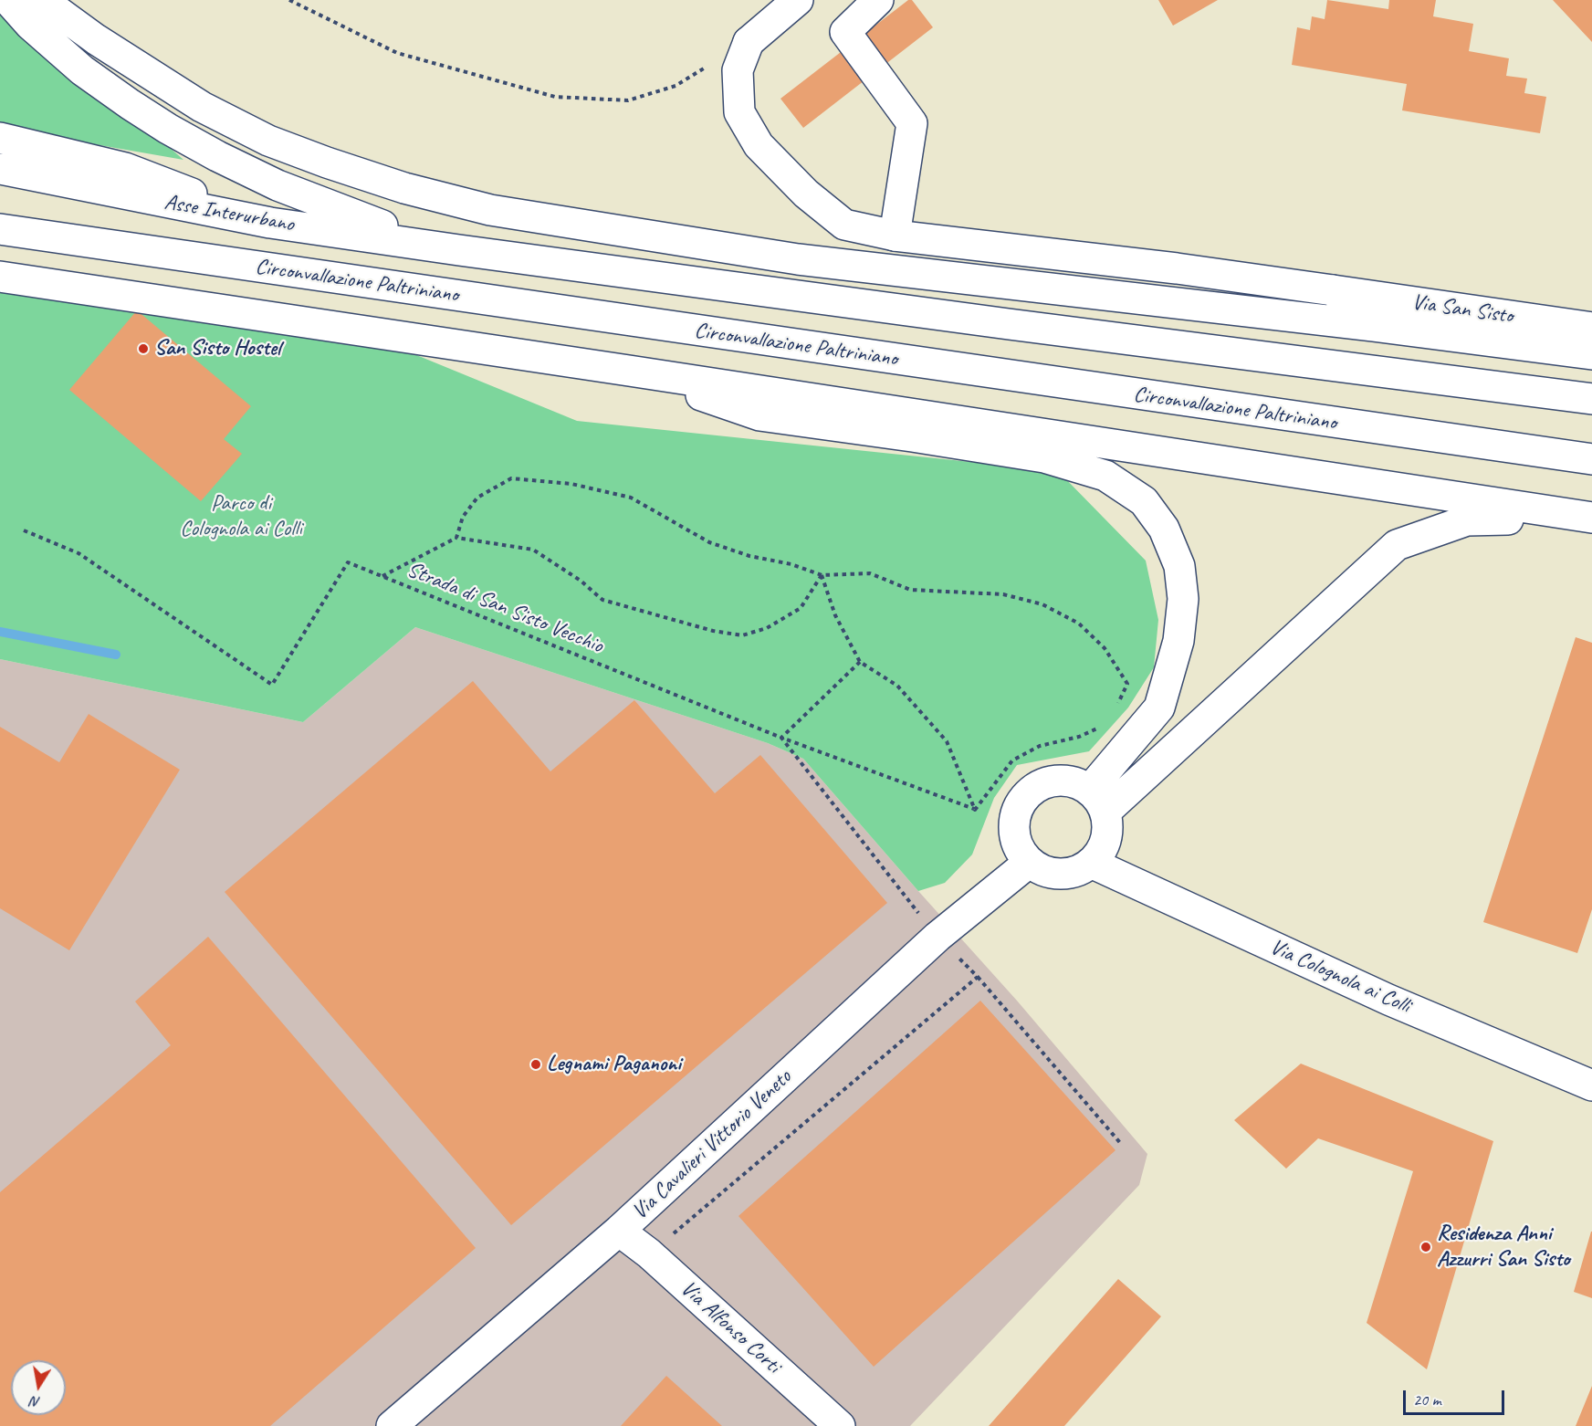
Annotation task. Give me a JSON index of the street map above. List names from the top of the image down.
{
  "streets": {
    "main road": [
      "Asse Interurbano",
      "Circonvallazione Paltriniano",
      "Via San Sisto",
      "Via Colognola ai Colli",
      "Via Cavalieri Vittorio Veneto",
      "Via Alfonso Corti"
    ],
    "path": ["Strada di San Sisto Vecchio"]
  },
  "crossings": [
    ["Asse Interurbano", "Circonvallazione Paltriniano"],
    ["Via Colognola ai Colli", "Via Cavalieri Vittorio Veneto"],
    ["Via Cavalieri Vittorio Veneto", "Via Alfonso Corti"]
  ],
  "parks": ["Parco di Colognola ai Colli"],
  "places": ["San Sisto Hostel", "Legnami Paganoni", "Residenza Anni Azzurri San Sisto"],
  "scale_bar": "20 m",
  "north": "bottom"
}
